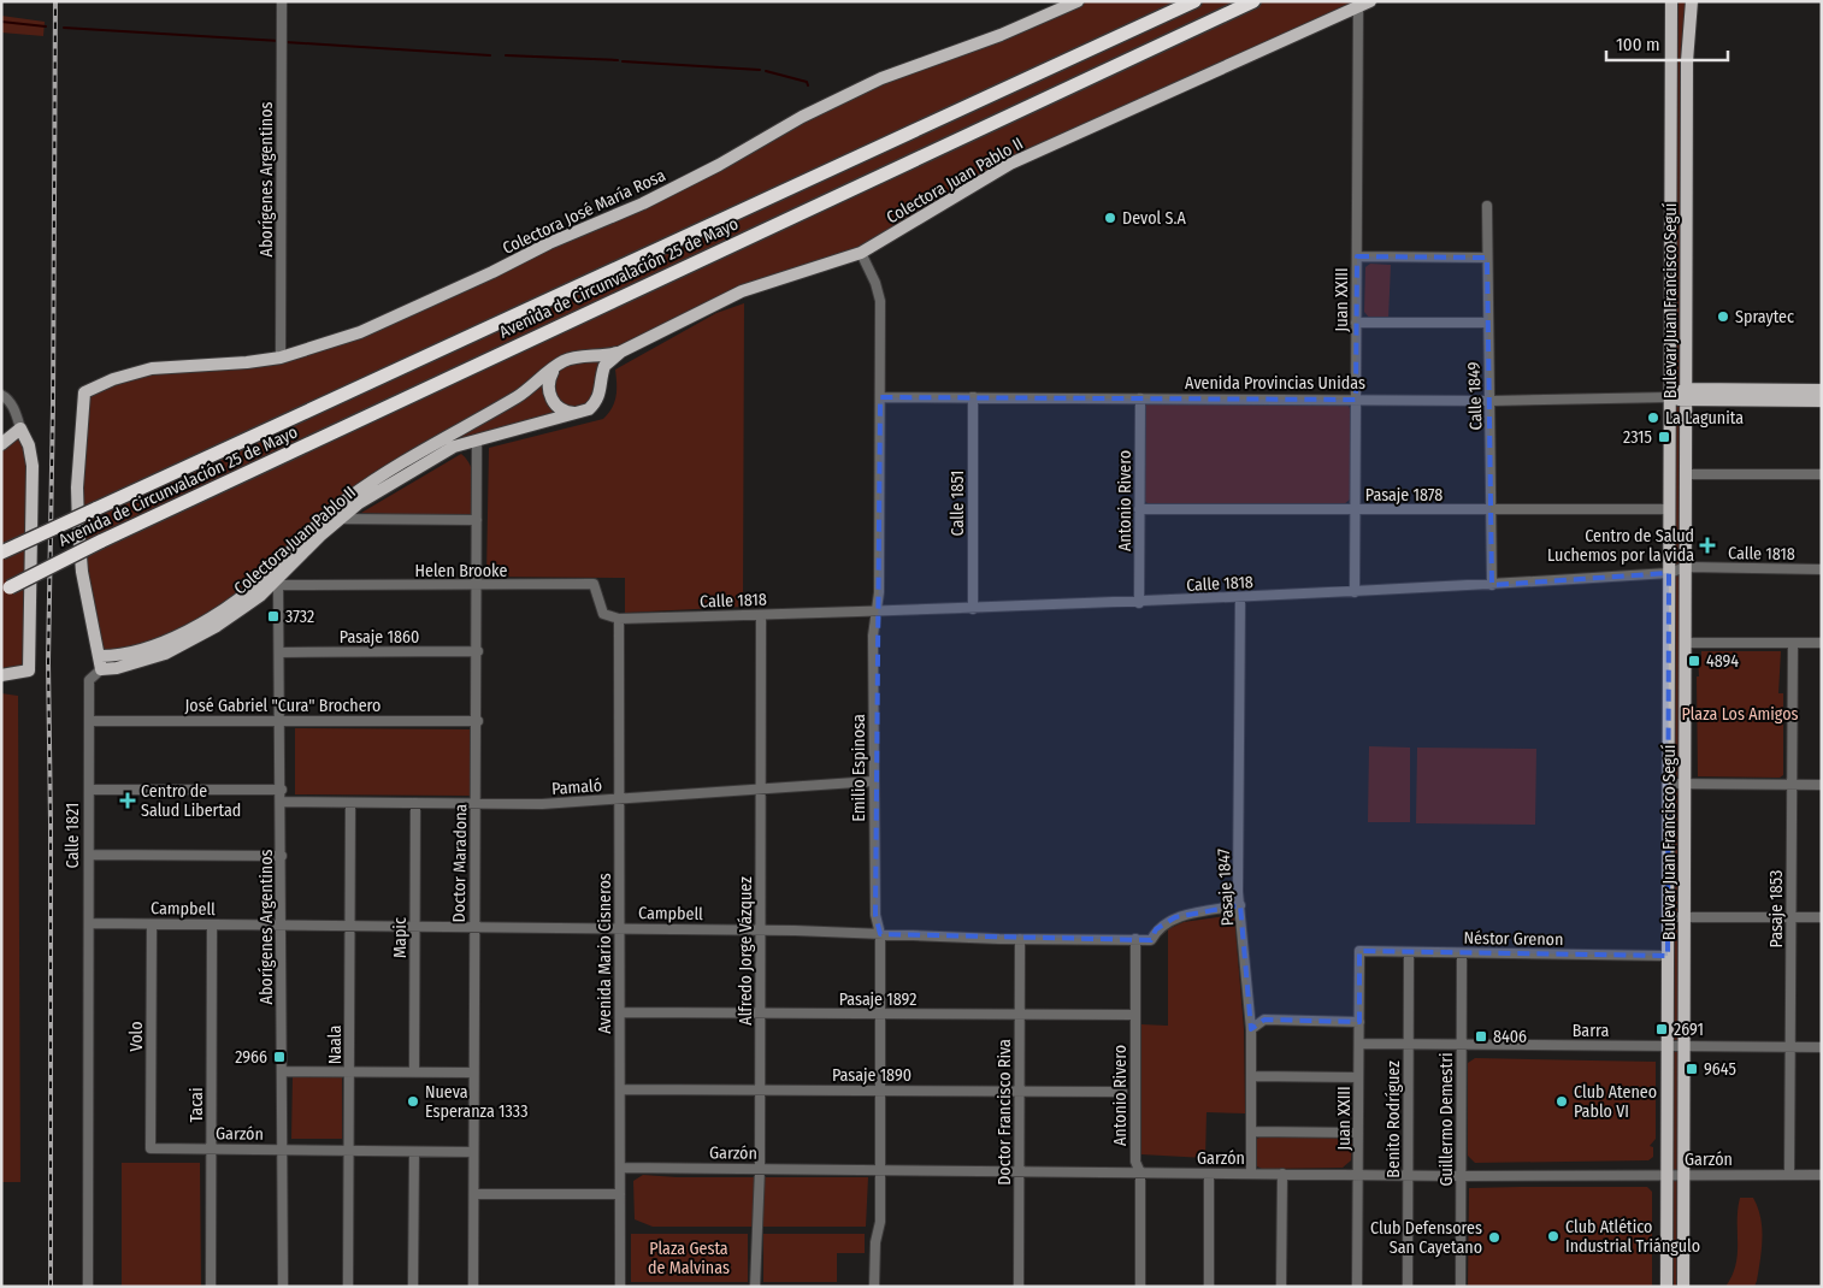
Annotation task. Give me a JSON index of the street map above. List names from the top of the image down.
{
  "streets": {
    "highway": ["Avenida de Circunvalación 25 de Mayo"],
    "main road": [
      "Colectora Juan Pablo II",
      "Colectora José María Rosa",
      "Bulevar Juan Francisco Seguí",
      "Avenida Provincias Unidas"
    ],
    "street": [
      "Aborígenes Argentinos",
      "Juan XXIII",
      "Calle 1849",
      "Pasaje 1878",
      "Antonio Rivero",
      "Calle 1851",
      "Calle 1818",
      "Helen Brooke",
      "Pasaje 1860",
      "José Gabriel \"Cura\" Brochero",
      "Emilio Espinosa",
      "Pamaló",
      "Calle 1821",
      "Doctor Maradona",
      "Pasaje 1847",
      "Campbell",
      "Pasaje 1853",
      "Mapic",
      "Néstor Grenon",
      "Alfredo Jorge Vázquez",
      "Avenida Mario Cisneros",
      "Pasaje 1892",
      "Barra",
      "Volo",
      "Naala",
      "Pasaje 1890",
      "Tacai",
      "Doctor Francisco Riva",
      "Benito Rodríguez",
      "Guillermo Demestri",
      "Garzón"
    ]
  },
  "crossings": [
    ["Aborígenes Argentinos", "Colectora Juan Pablo II"],
    ["Aborígenes Argentinos", "Colectora José María Rosa"],
    ["Aborígenes Argentinos", "Helen Brooke"],
    ["Aborígenes Argentinos", "Pasaje 1860"],
    ["Aborígenes Argentinos", "José Gabriel \"Cura\" Brochero"],
    ["Aborígenes Argentinos", "Pamaló"],
    ["Aborígenes Argentinos", "Campbell"],
    ["Aborígenes Argentinos", "Garzón"],
    ["Colectora Juan Pablo II", "Colectora José María Rosa"],
    ["Colectora Juan Pablo II", "Juan XXIII"],
    ["Colectora Juan Pablo II", "Helen Brooke"],
    ["Colectora Juan Pablo II", "Emilio Espinosa"],
    ["Colectora Juan Pablo II", "Calle 1821"],
    ["Colectora Juan Pablo II", "Doctor Maradona"],
    ["Colectora José María Rosa", "Calle 1821"],
    ["Juan XXIII", "Avenida Provincias Unidas"],
    ["Juan XXIII", "Pasaje 1878"],
    ["Juan XXIII", "Calle 1818"],
    ["Juan XXIII", "Néstor Grenon"],
    ["Juan XXIII", "Barra"],
    ["Juan XXIII", "Garzón"],
    ["Bulevar Juan Francisco Seguí", "Avenida Provincias Unidas"],
    ["Bulevar Juan Francisco Seguí", "Pasaje 1878"],
    ["Bulevar Juan Francisco Seguí", "Calle 1818"],
    ["Bulevar Juan Francisco Seguí", "Néstor Grenon"],
    ["Bulevar Juan Francisco Seguí", "Barra"],
    ["Bulevar Juan Francisco Seguí", "Garzón"],
    ["Avenida Provincias Unidas", "Calle 1849"],
    ["Avenida Provincias Unidas", "Antonio Rivero"],
    ["Avenida Provincias Unidas", "Calle 1851"],
    ["Avenida Provincias Unidas", "Emilio Espinosa"],
    ["Calle 1849", "Pasaje 1878"],
    ["Calle 1849", "Calle 1818"],
    ["Pasaje 1878", "Antonio Rivero"],
    ["Antonio Rivero", "Calle 1818"],
    ["Antonio Rivero", "Campbell"],
    ["Antonio Rivero", "Pasaje 1892"],
    ["Antonio Rivero", "Garzón"],
    ["Calle 1851", "Calle 1818"],
    ["Calle 1818", "Helen Brooke"],
    ["Calle 1818", "Emilio Espinosa"],
    ["Calle 1818", "Pasaje 1847"],
    ["Calle 1818", "Alfredo Jorge Vázquez"],
    ["Calle 1818", "Avenida Mario Cisneros"],
    ["Helen Brooke", "Doctor Maradona"],
    ["Helen Brooke", "Avenida Mario Cisneros"],
    ["Pasaje 1860", "Doctor Maradona"],
    ["José Gabriel \"Cura\" Brochero", "Calle 1821"],
    ["José Gabriel \"Cura\" Brochero", "Doctor Maradona"],
    ["Emilio Espinosa", "Pamaló"],
    ["Emilio Espinosa", "Campbell"],
    ["Emilio Espinosa", "Pasaje 1892"],
    ["Emilio Espinosa", "Pasaje 1890"],
    ["Emilio Espinosa", "Garzón"],
    ["Pamaló", "Doctor Maradona"],
    ["Pamaló", "Mapic"],
    ["Pamaló", "Alfredo Jorge Vázquez"],
    ["Pamaló", "Avenida Mario Cisneros"],
    ["Pamaló", "Naala"],
    ["Calle 1821", "Campbell"],
    ["Doctor Maradona", "Campbell"],
    ["Doctor Maradona", "Garzón"],
    ["Pasaje 1847", "Campbell"],
    ["Pasaje 1847", "Garzón"],
    ["Campbell", "Mapic"],
    ["Campbell", "Alfredo Jorge Vázquez"],
    ["Campbell", "Avenida Mario Cisneros"],
    ["Campbell", "Volo"],
    ["Campbell", "Naala"],
    ["Campbell", "Tacai"],
    ["Campbell", "Doctor Francisco Riva"],
    ["Pasaje 1853", "Barra"],
    ["Pasaje 1853", "Garzón"],
    ["Néstor Grenon", "Benito Rodríguez"],
    ["Néstor Grenon", "Guillermo Demestri"],
    ["Alfredo Jorge Vázquez", "Pasaje 1892"],
    ["Alfredo Jorge Vázquez", "Pasaje 1890"],
    ["Alfredo Jorge Vázquez", "Garzón"],
    ["Avenida Mario Cisneros", "Pasaje 1892"],
    ["Avenida Mario Cisneros", "Pasaje 1890"],
    ["Avenida Mario Cisneros", "Garzón"],
    ["Pasaje 1892", "Doctor Francisco Riva"],
    ["Barra", "Benito Rodríguez"],
    ["Barra", "Guillermo Demestri"],
    ["Volo", "Garzón"],
    ["Naala", "Garzón"],
    ["Pasaje 1890", "Doctor Francisco Riva"],
    ["Tacai", "Garzón"],
    ["Doctor Francisco Riva", "Garzón"],
    ["Benito Rodríguez", "Garzón"],
    ["Guillermo Demestri", "Garzón"]
  ],
  "parks": ["Plaza Los Amigos", "Plaza Gesta de Malvinas"],
  "places": {
    "other": [
      "Devol S.A",
      "Spraytec",
      "La Lagunita",
      "Nueva Esperanza 1333",
      "Club Ateneo Pablo VI",
      "Club Atlético Industrial Triángulo",
      "Club Defensores San Cayetano"
    ],
    "transit": [
      "2315",
      "3732",
      "4894",
      "2691",
      "8406",
      "2966",
      "9645"
    ],
    "health": ["Centro de Salud Luchemos por la vida", "Centro de Salud Libertad"]
  },
  "scale_bar": "100 m"
}
